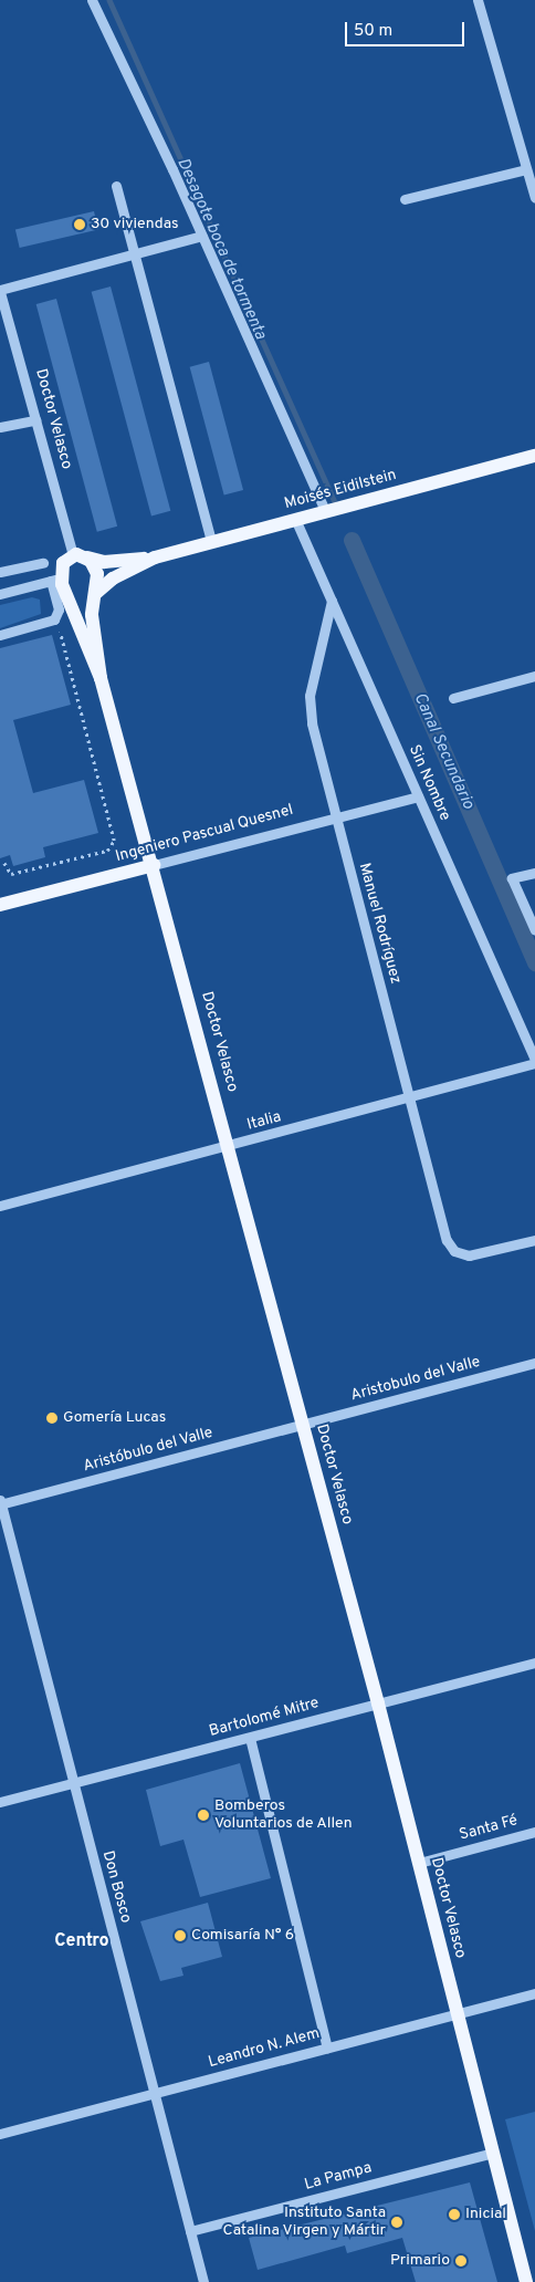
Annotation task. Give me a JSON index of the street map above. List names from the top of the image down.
{
  "streets": {
    "main road": ["Doctor Velasco", "Moisés Eidilstein", "Ingeniero Pascual Quesnel"],
    "street": [
      "Sin Nombre",
      "Manuel Rodríguez",
      "Italia",
      "Aristobulo del Valle",
      "Aristóbulo del Valle",
      "Bartolomé Mitre",
      "Santa Fé",
      "Don Bosco",
      "Leandro N. Alem",
      "La Pampa"
    ]
  },
  "crossings": [
    ["Doctor Velasco", "Moisés Eidilstein"],
    ["Doctor Velasco", "Ingeniero Pascual Quesnel"],
    ["Doctor Velasco", "Italia"],
    ["Doctor Velasco", "Aristobulo del Valle"],
    ["Doctor Velasco", "Aristóbulo del Valle"],
    ["Doctor Velasco", "Bartolomé Mitre"],
    ["Doctor Velasco", "Santa Fé"],
    ["Doctor Velasco", "Leandro N. Alem"],
    ["Doctor Velasco", "La Pampa"],
    ["Moisés Eidilstein", "Sin Nombre"],
    ["Sin Nombre", "Ingeniero Pascual Quesnel"],
    ["Sin Nombre", "Manuel Rodríguez"],
    ["Sin Nombre", "Italia"],
    ["Ingeniero Pascual Quesnel", "Manuel Rodríguez"],
    ["Manuel Rodríguez", "Italia"],
    ["Aristobulo del Valle", "Aristóbulo del Valle"],
    ["Aristóbulo del Valle", "Don Bosco"],
    ["Bartolomé Mitre", "Don Bosco"],
    ["Don Bosco", "Leandro N. Alem"],
    ["Don Bosco", "La Pampa"]
  ],
  "districts": ["Centro"],
  "water": ["Desagote boca de tormenta", "Canal Secundario"],
  "places": [
    "30 viviendas",
    "Gomería Lucas",
    "Bomberos Voluntarios de Allen",
    "Comisaría N° 6",
    "Inicial",
    "Instituto Santa Catalina Virgen y Mártir",
    "Primario"
  ],
  "scale_bar": "50 m"
}
